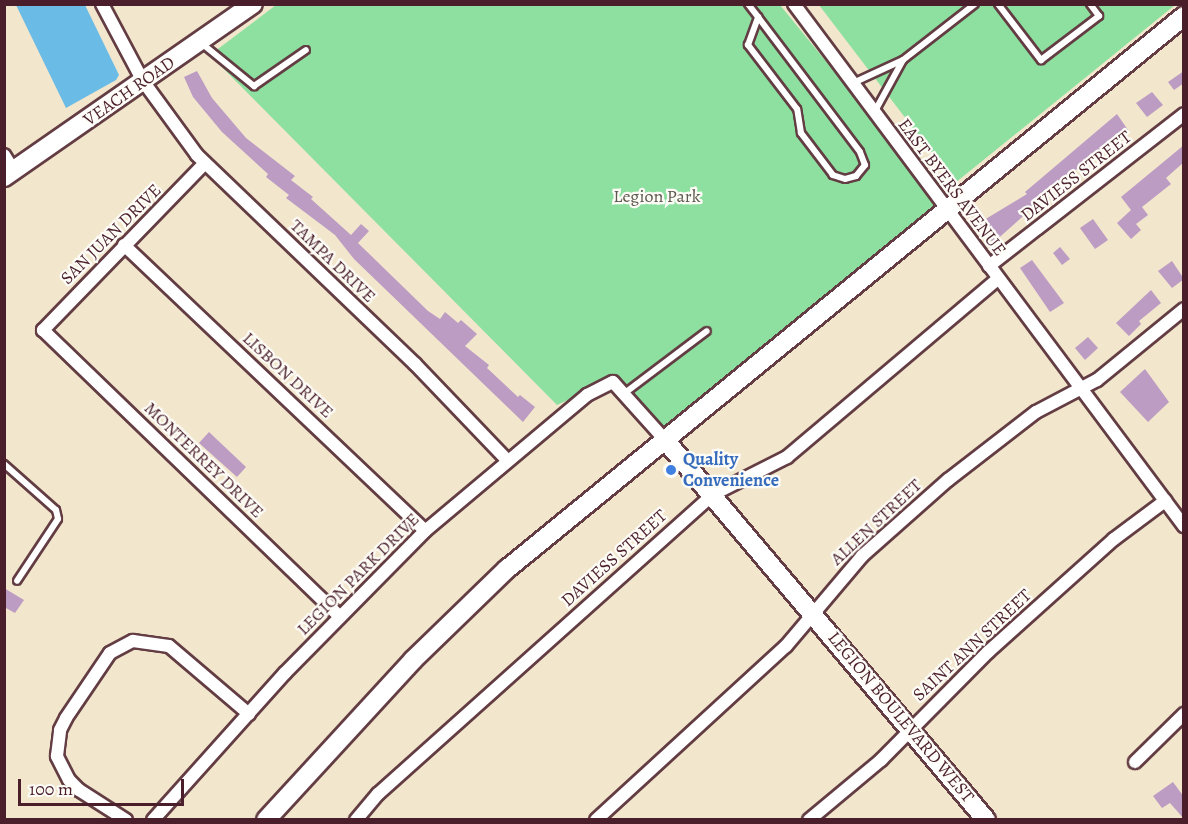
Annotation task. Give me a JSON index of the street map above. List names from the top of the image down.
{
  "streets": {
    "street": [
      "VEACH ROAD",
      "DAVIESS STREET",
      "EAST BYERS AVENUE",
      "SAN JUAN DRIVE",
      "TAMPA DRIVE",
      "LISBON DRIVE",
      "MONTERREY DRIVE",
      "ALLEN STREET",
      "LEGION PARK DRIVE",
      "SAINT ANN STREET",
      "LEGION BOULEVARD WEST"
    ]
  },
  "crossings": [
    ["VEACH ROAD", "TAMPA DRIVE"],
    ["DAVIESS STREET", "EAST BYERS AVENUE"],
    ["DAVIESS STREET", "LEGION BOULEVARD WEST"],
    ["EAST BYERS AVENUE", "ALLEN STREET"],
    ["EAST BYERS AVENUE", "SAINT ANN STREET"],
    ["SAN JUAN DRIVE", "TAMPA DRIVE"],
    ["SAN JUAN DRIVE", "LISBON DRIVE"],
    ["SAN JUAN DRIVE", "MONTERREY DRIVE"],
    ["TAMPA DRIVE", "LEGION PARK DRIVE"],
    ["LISBON DRIVE", "LEGION PARK DRIVE"],
    ["MONTERREY DRIVE", "LEGION PARK DRIVE"],
    ["ALLEN STREET", "LEGION BOULEVARD WEST"],
    ["SAINT ANN STREET", "LEGION BOULEVARD WEST"]
  ],
  "parks": ["Legion Park"],
  "places": ["Quality Convenience"],
  "scale_bar": "100 m"
}
